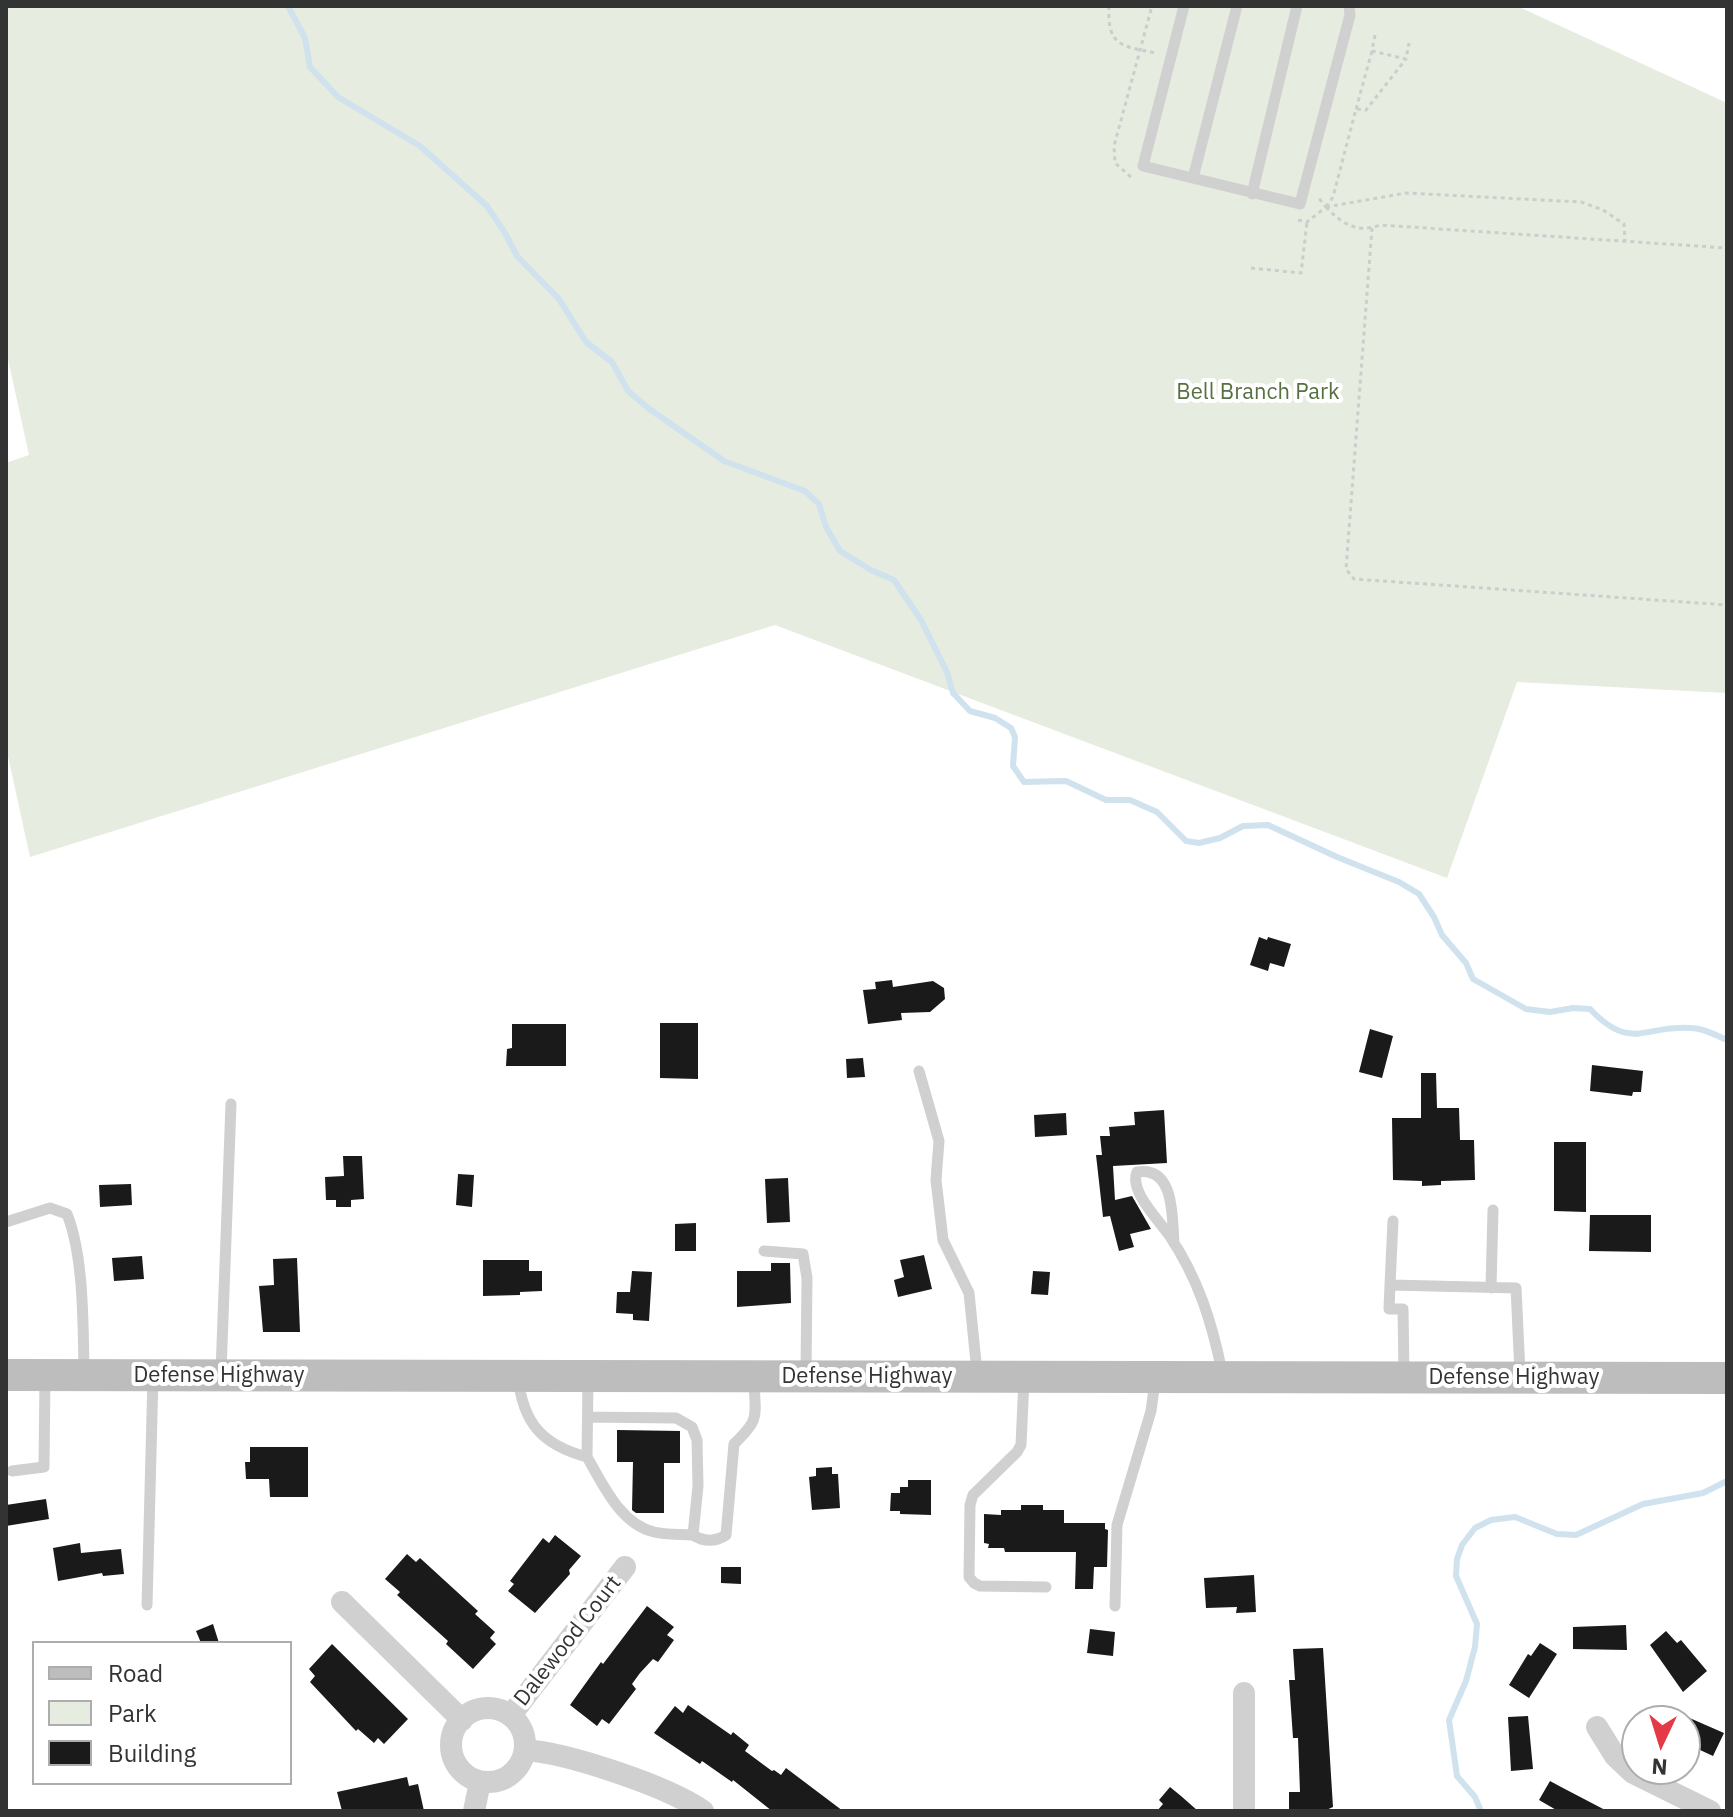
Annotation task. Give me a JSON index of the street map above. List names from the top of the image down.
{
  "streets": {
    "main road": ["Defense Highway"],
    "street": ["Dalewood Court"]
  },
  "parks": ["Bell Branch Park"],
  "legend": ["Road", "Park", "Building"],
  "north": "bottom"
}
